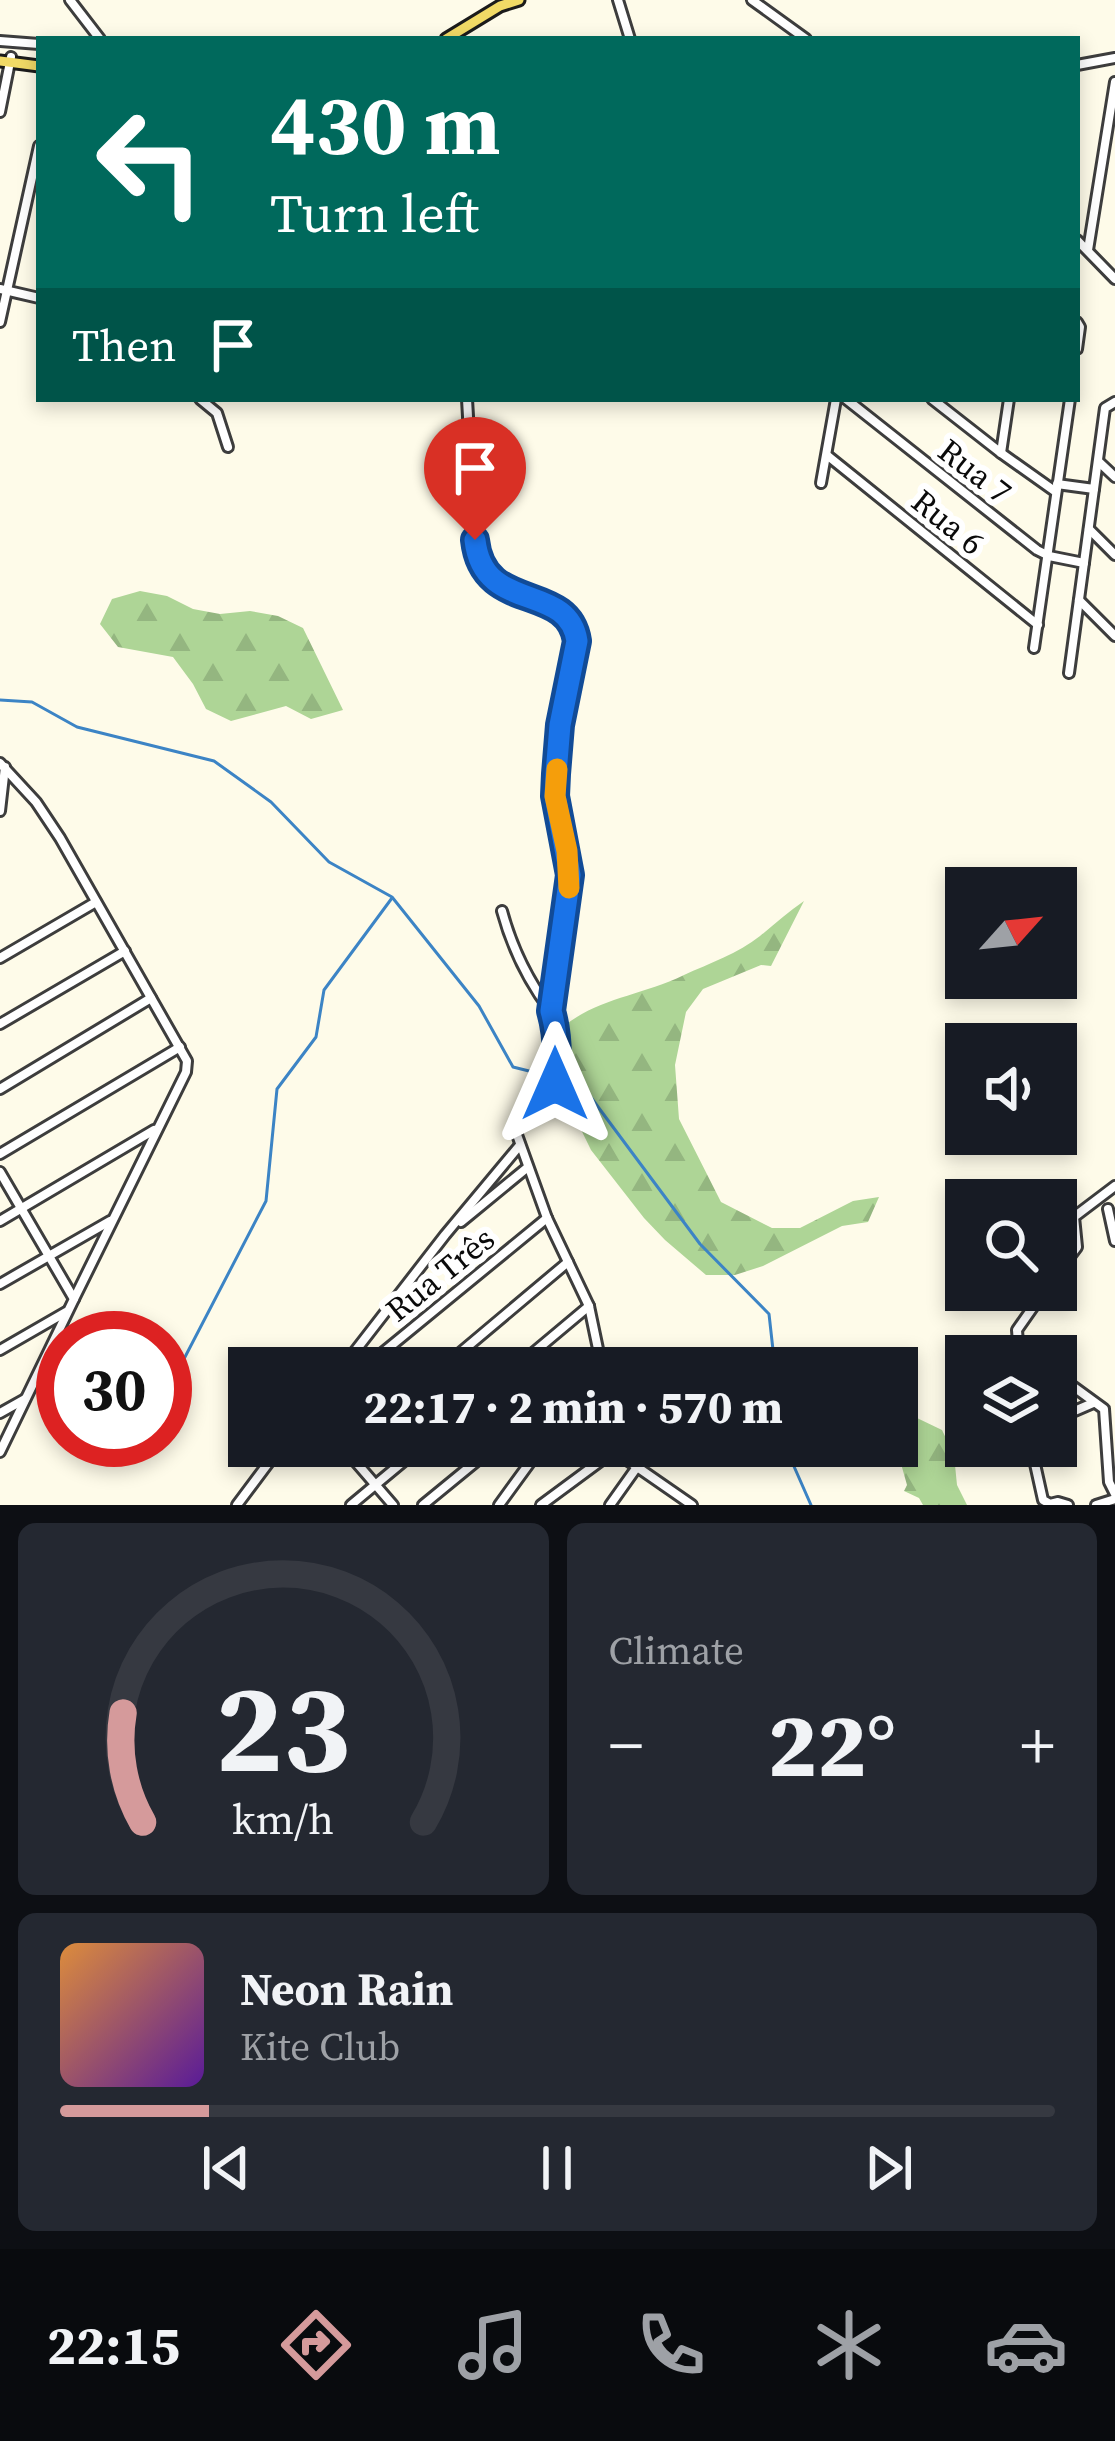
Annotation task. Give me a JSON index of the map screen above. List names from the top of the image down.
{
  "streets": {
    "street": ["Rua 7", "Rua 6", "Rua Três"]
  },
  "north": "top right",
  "page": {
    "turn": ["430 m", "Turn left"],
    "then": "Then",
    "limit": "30",
    "trip": "22:17 · 2 min · 570 m",
    "tile": "Climate",
    "heat": ["−", "22°", "+"],
    "song": ["Neon Rain", "Kite Club"],
    "tabs": "22:15",
    "gauge": ["23", "km/h"]
  }
}
